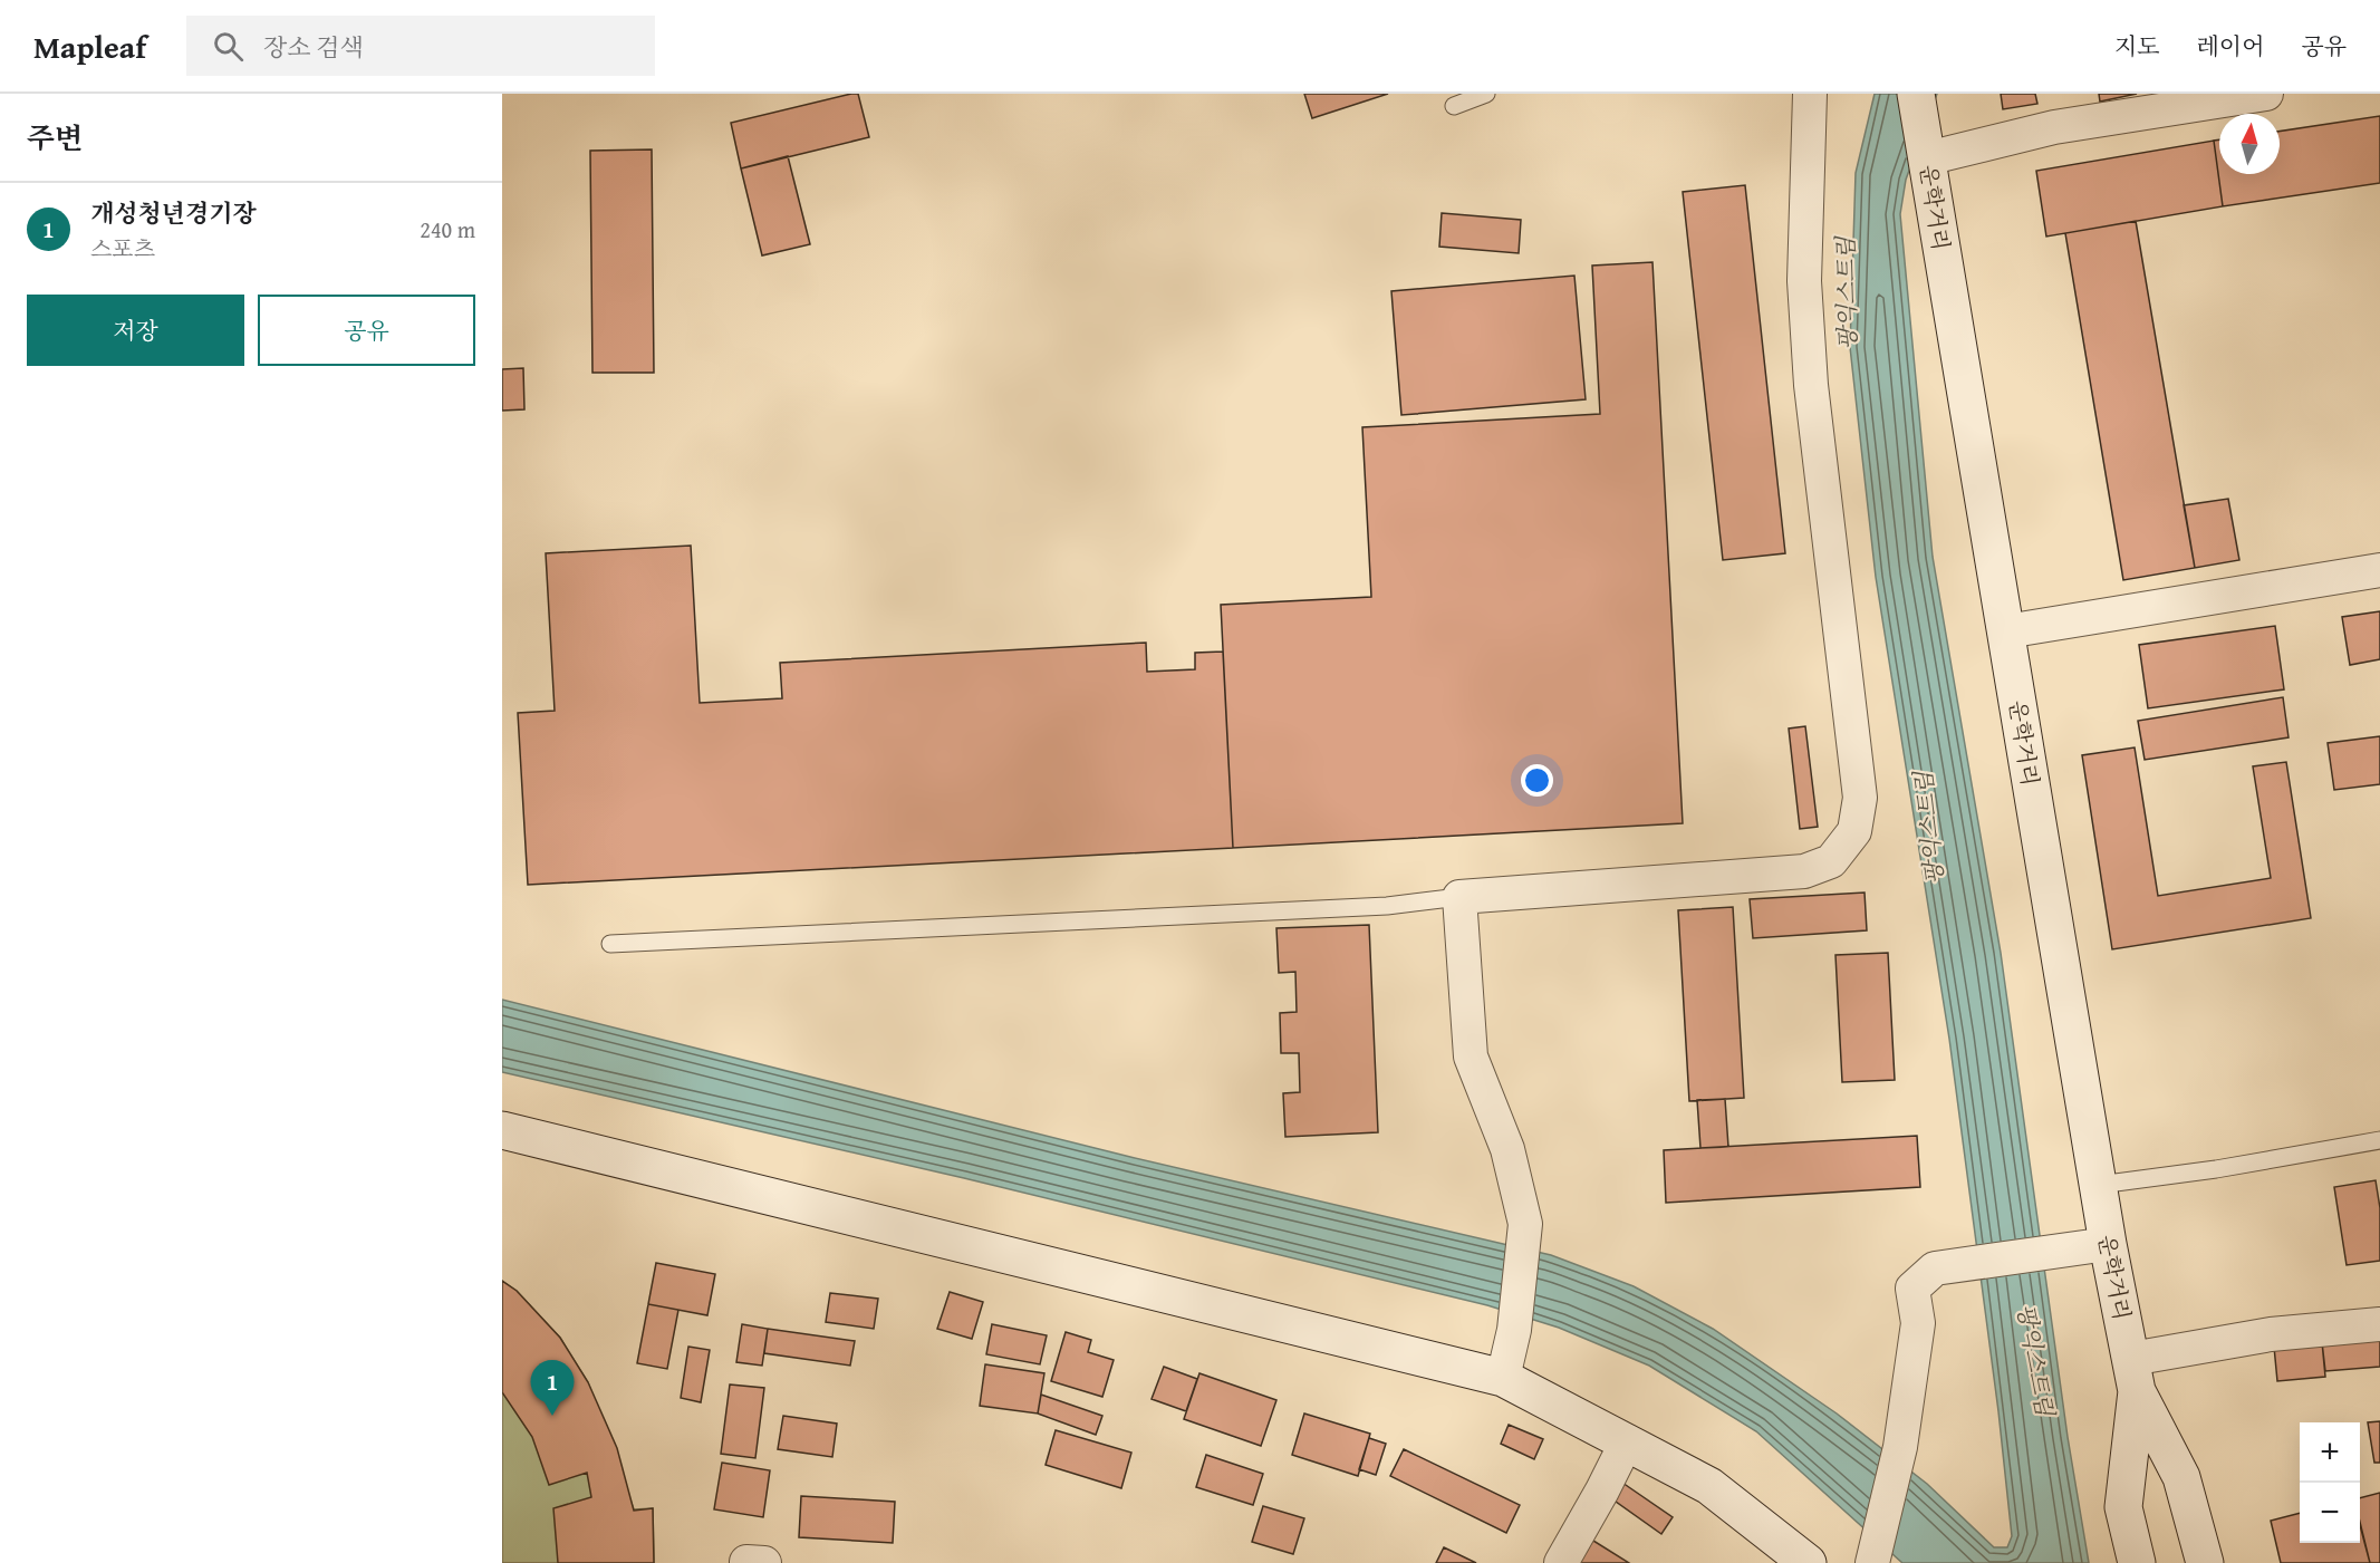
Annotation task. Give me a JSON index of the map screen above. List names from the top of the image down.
{
  "streets": {
    "main road": ["운학거리"]
  },
  "water": ["팡익스트림"],
  "north": "top",
  "page": {
    "header": "Mapleaf",
    "search": "장소 검색",
    "nav": ["지도", "레이어", "공유"],
    "heading": "주변",
    "list": [
      {
        "mark": "1",
        "name": "개성청년경기장",
        "note": "스포츠",
        "value": "240 m"
      }
    ],
    "buttons": ["저장", "공유"],
    "pins": "1",
    "map_buttons": ["+", "−"]
  }
}
